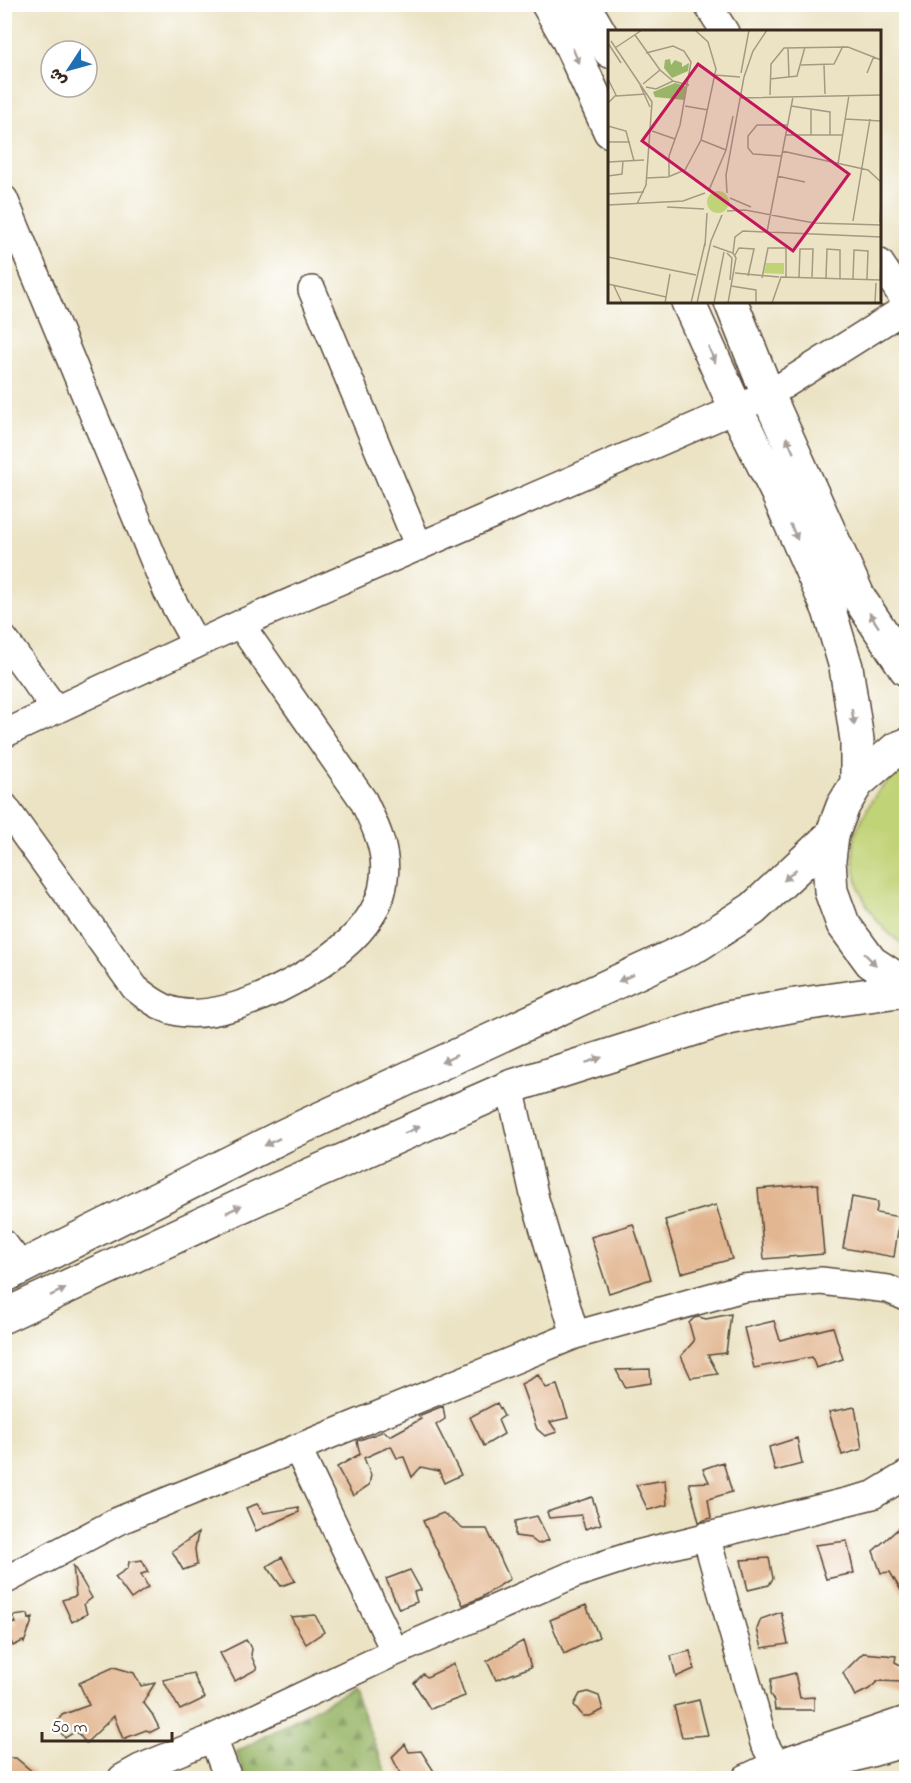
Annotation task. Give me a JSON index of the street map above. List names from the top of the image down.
{
  "scale_bar": "50 m",
  "north": "bottom left"
}
